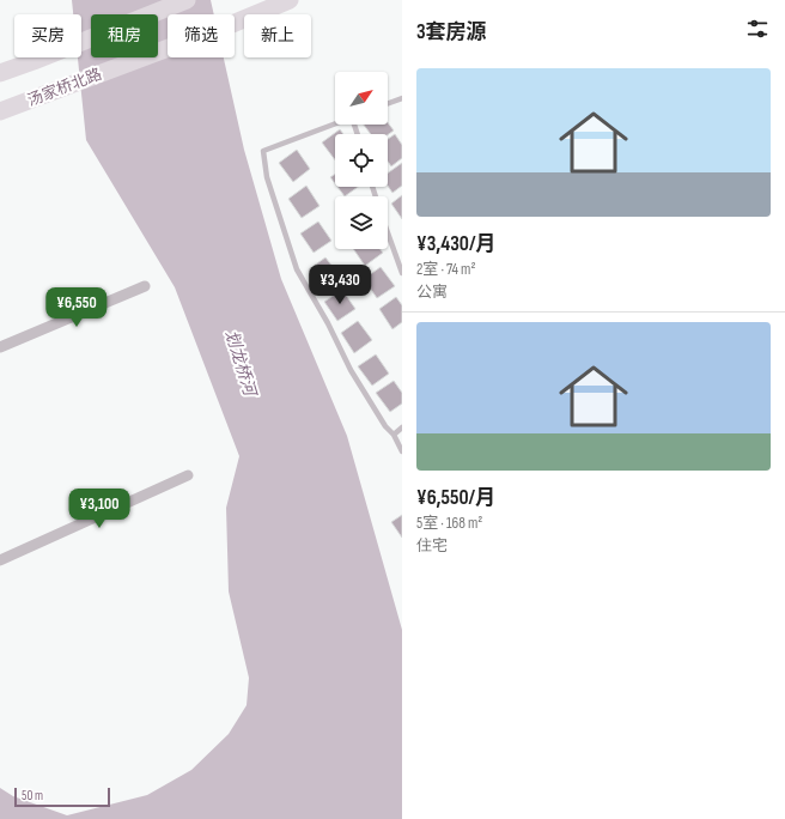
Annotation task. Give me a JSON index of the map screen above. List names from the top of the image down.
{
  "streets": {
    "main road": ["汤家桥北路"]
  },
  "water": ["划龙桥河"],
  "scale_bar": "50 m",
  "north": "top right",
  "page": {
    "heading": "3套房源",
    "chip": [
      "买房",
      "租房",
      "筛选",
      "新上"
    ],
    "list": [
      {
        "name": "¥3,430/月",
        "note": "2室 · 74 m² · 公寓"
      },
      {
        "name": "¥6,550/月",
        "note": "5室 · 168 m² · 住宅"
      }
    ],
    "price": ["¥3,430", "¥6,550", "¥3,100"],
    "scale": "50 m"
  }
}
